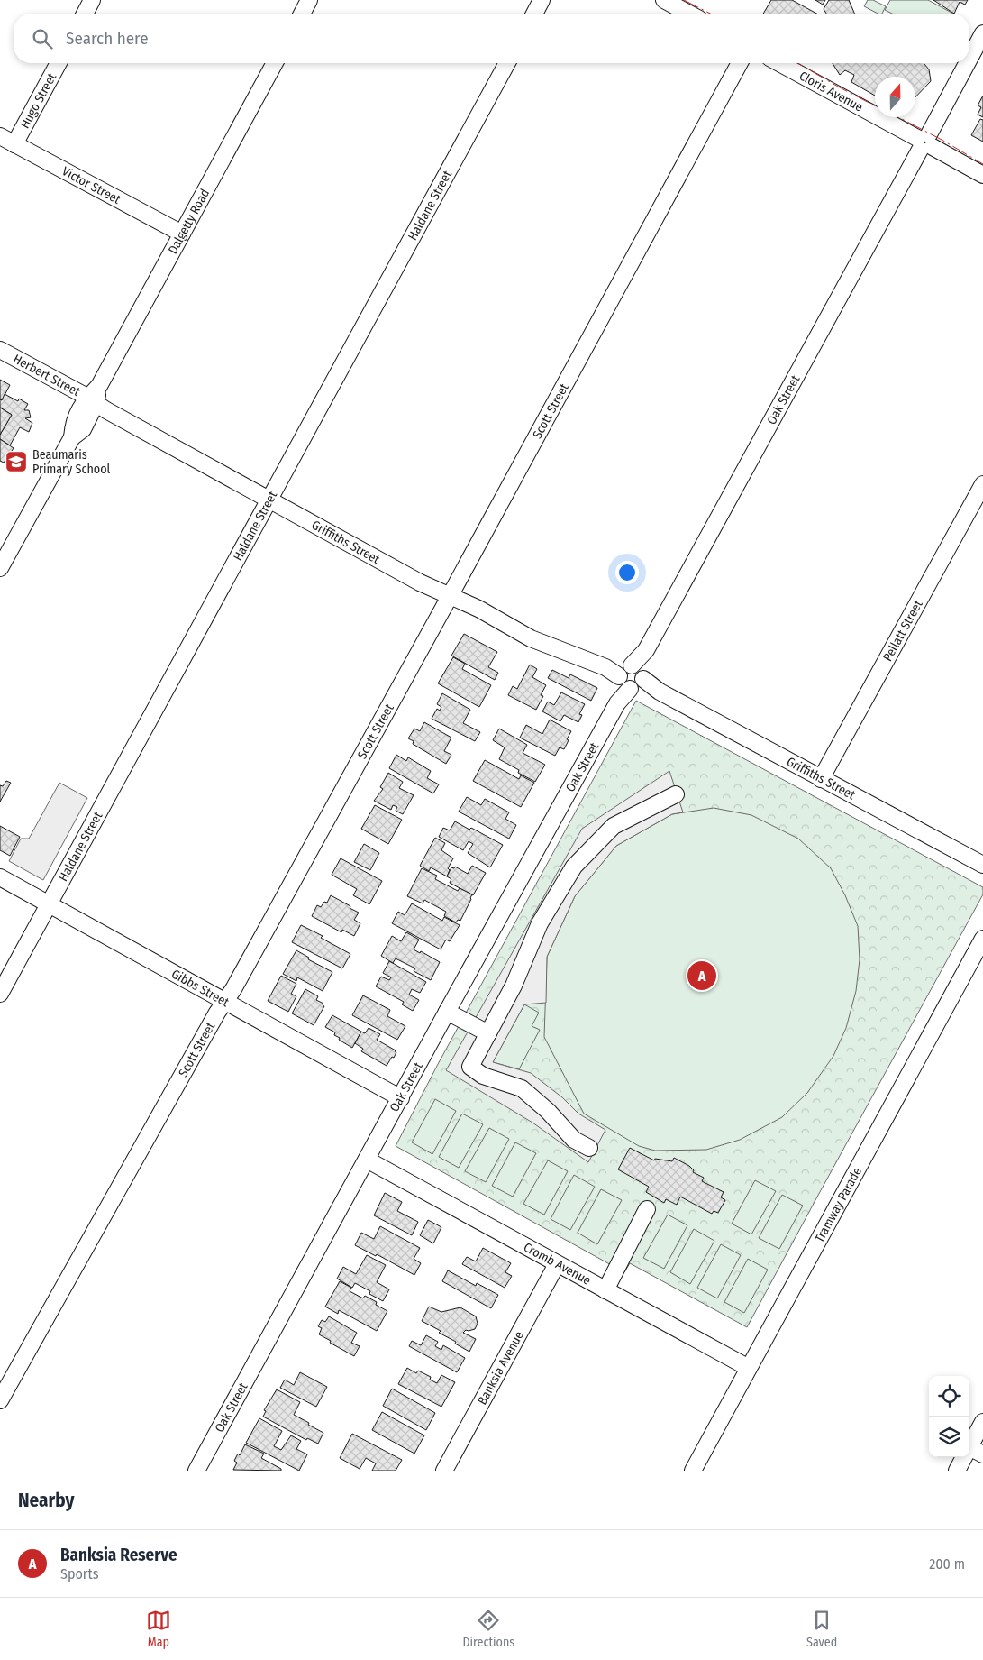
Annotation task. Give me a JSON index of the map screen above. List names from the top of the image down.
{
  "streets": {
    "street": [
      "Cloris Avenue",
      "Hugo Street",
      "Victor Street",
      "Haldane Street",
      "Dalgetty Road",
      "Herbert Street",
      "Oak Street",
      "Scott Street",
      "Griffiths Street",
      "Pellatt Street",
      "Gibbs Street",
      "Tramway Parade",
      "Cromb Avenue",
      "Banksia Avenue"
    ]
  },
  "crossings": [
    ["Cloris Avenue", "Oak Street"],
    ["Hugo Street", "Victor Street"],
    ["Victor Street", "Dalgetty Road"],
    ["Haldane Street", "Griffiths Street"],
    ["Haldane Street", "Gibbs Street"],
    ["Dalgetty Road", "Herbert Street"],
    ["Dalgetty Road", "Griffiths Street"],
    ["Herbert Street", "Griffiths Street"],
    ["Oak Street", "Griffiths Street"],
    ["Oak Street", "Gibbs Street"],
    ["Oak Street", "Cromb Avenue"],
    ["Scott Street", "Griffiths Street"],
    ["Scott Street", "Gibbs Street"],
    ["Griffiths Street", "Pellatt Street"],
    ["Tramway Parade", "Cromb Avenue"],
    ["Cromb Avenue", "Banksia Avenue"]
  ],
  "places": {
    "school or university": ["Beaumaris Primary School"]
  },
  "north": "top",
  "page": {
    "search": "Search here",
    "pins": "A",
    "heading": "Nearby",
    "list": [
      {
        "mark": "A",
        "name": "Banksia Reserve",
        "note": "Sports",
        "value": "200 m"
      }
    ],
    "nav": ["Map", "Directions", "Saved"]
  }
}
